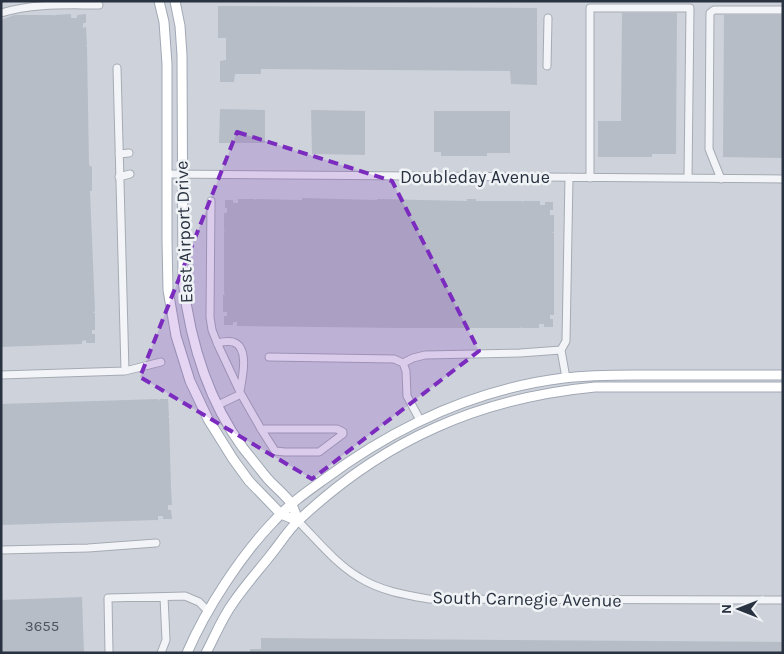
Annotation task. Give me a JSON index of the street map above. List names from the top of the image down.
{
  "streets": {
    "main road": ["East Airport Drive"],
    "street": ["Doubleday Avenue", "South Carnegie Avenue"]
  },
  "crossings": [
    ["Doubleday Avenue", "East Airport Drive"],
    ["East Airport Drive", "South Carnegie Avenue"]
  ],
  "house_numbers": ["3655"],
  "north": "left"
}
